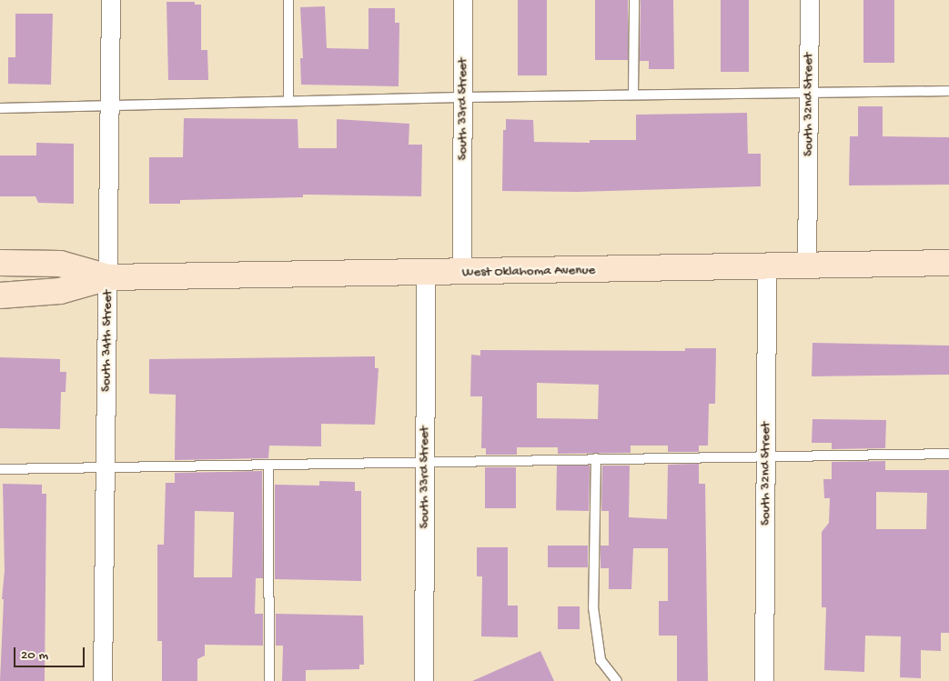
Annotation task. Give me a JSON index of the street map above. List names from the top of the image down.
{
  "streets": {
    "main road": ["West Oklahoma Avenue"],
    "street": ["South 32nd Street", "South 33rd Street", "South 34th Street"]
  },
  "crossings": [
    ["South 32nd Street", "West Oklahoma Avenue"],
    ["South 33rd Street", "West Oklahoma Avenue"],
    ["West Oklahoma Avenue", "South 34th Street"]
  ],
  "scale_bar": "20 m"
}
